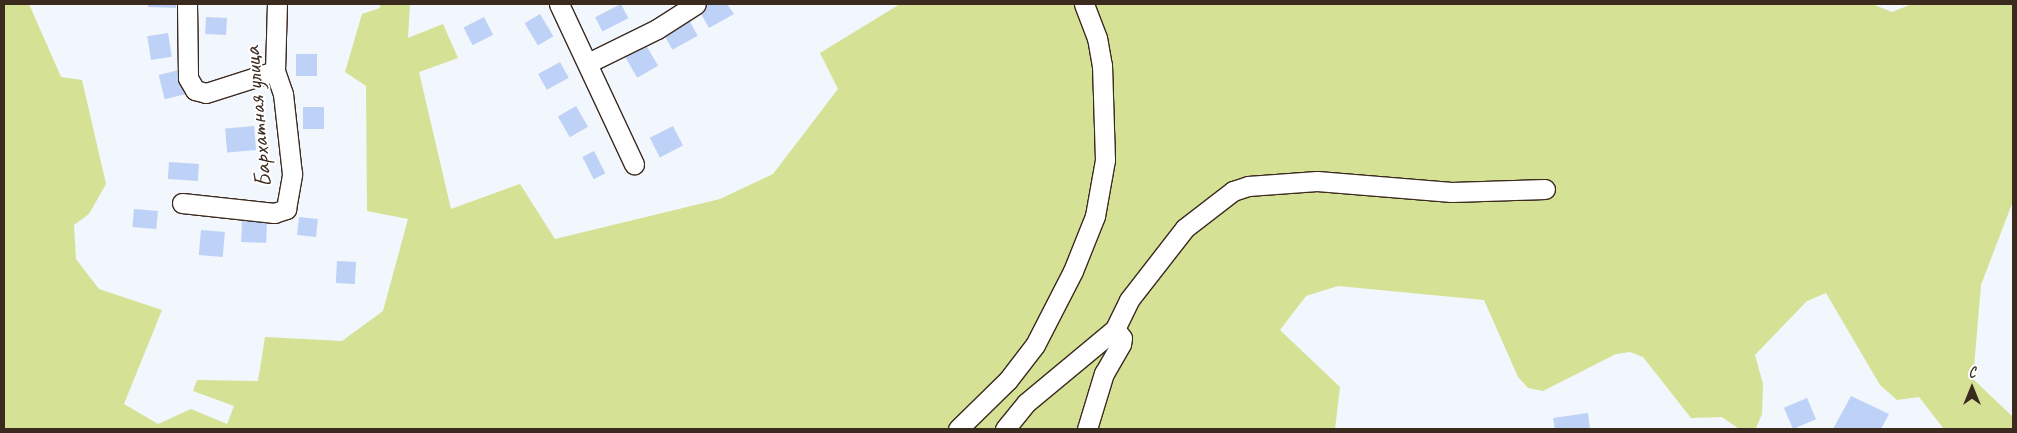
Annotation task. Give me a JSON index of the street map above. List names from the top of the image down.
{
  "streets": {
    "street": ["Бархатная улица"]
  },
  "north": "top"
}
